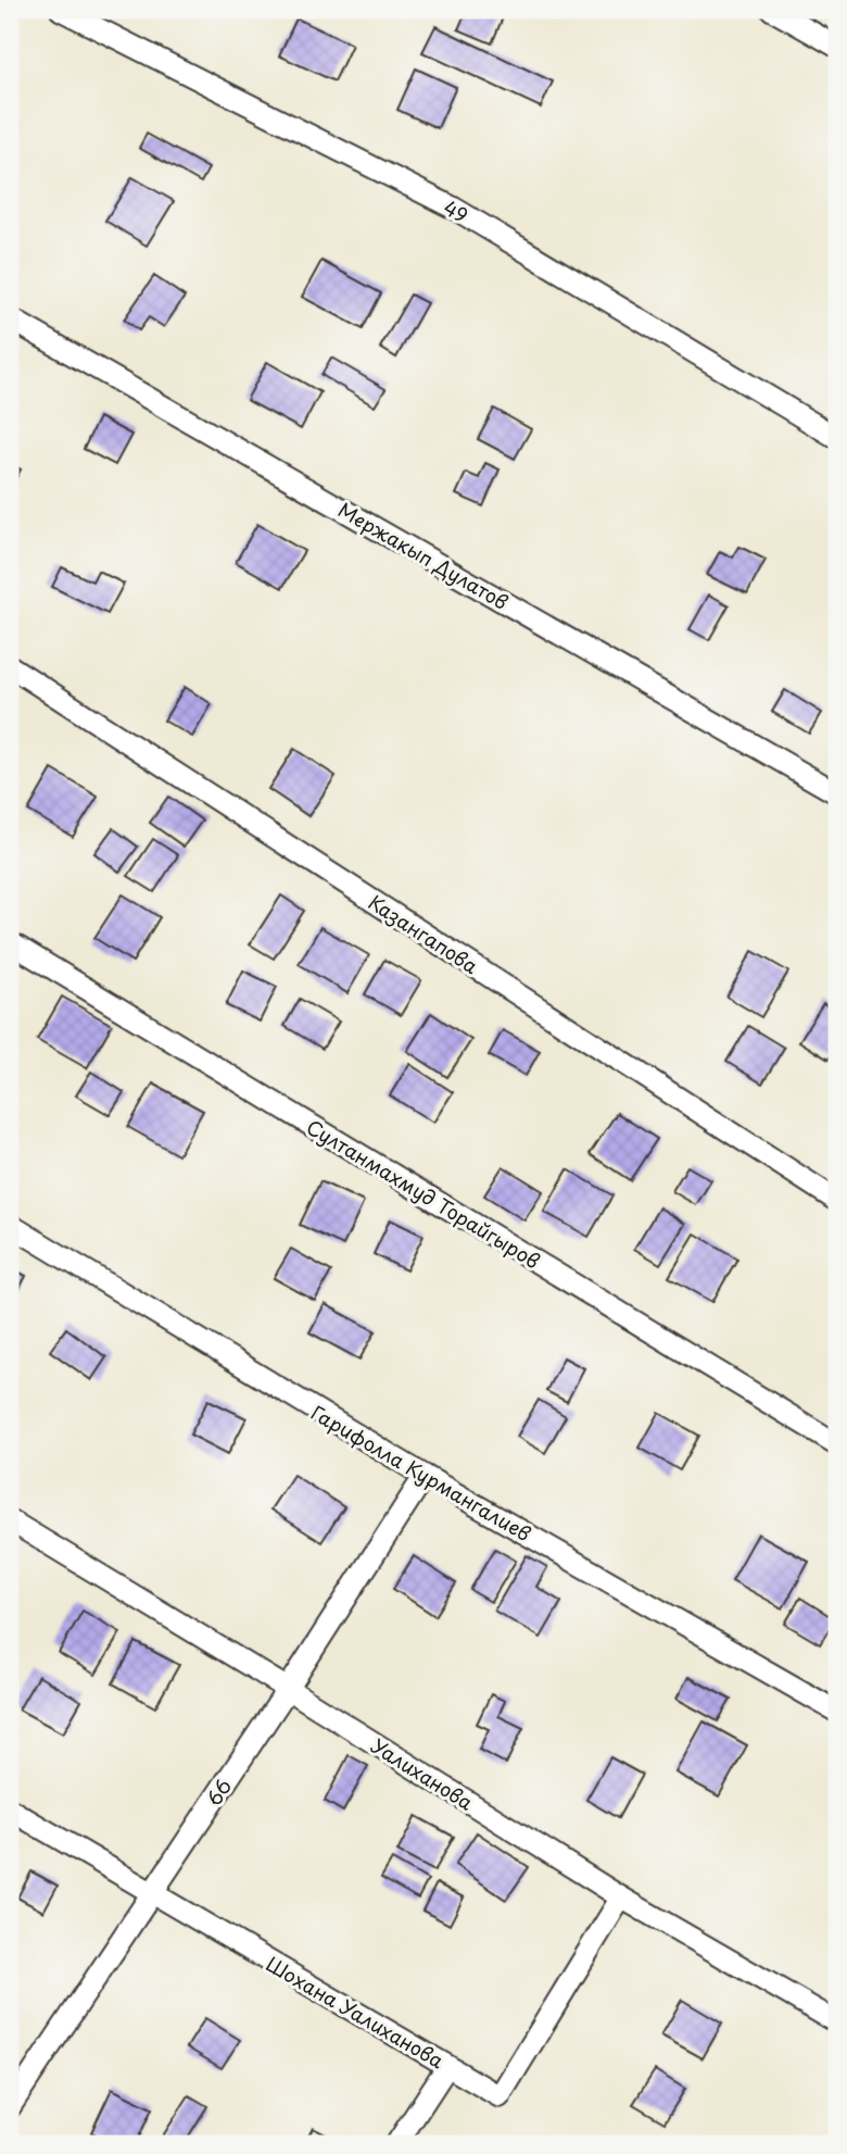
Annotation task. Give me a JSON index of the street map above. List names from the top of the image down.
{
  "streets": {
    "street": [
      "49",
      "Мержакып Дулатов",
      "Казангапова",
      "Султанмахмуд Торайгыров",
      "Гарифолла Курмангалиев",
      "Уалиханова",
      "66",
      "Шохана Уалиханова"
    ]
  },
  "crossings": [
    ["Гарифолла Курмангалиев", "66"],
    ["Уалиханова", "66"],
    ["Уалиханова", "Шохана Уалиханова"],
    ["66", "Шохана Уалиханова"]
  ]
}
